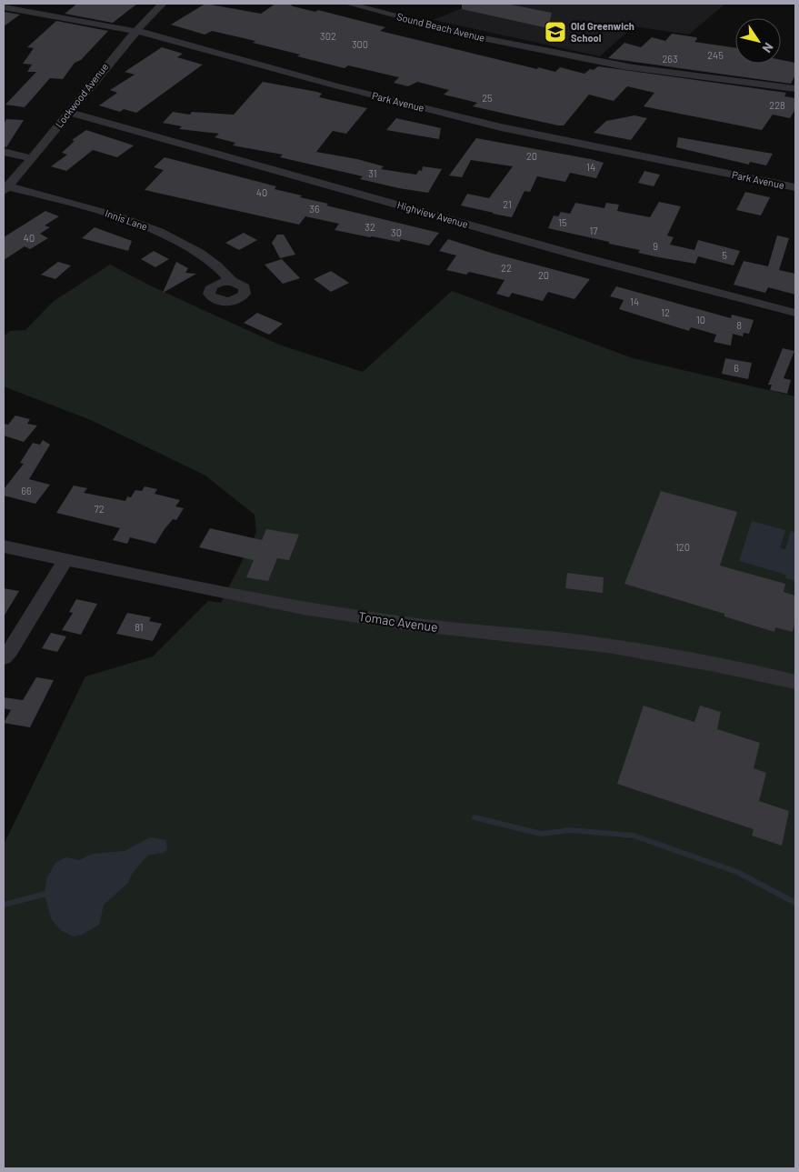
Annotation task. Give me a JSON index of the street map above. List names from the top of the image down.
{
  "streets": {
    "street": [
      "Sound Beach Avenue",
      "Lockwood Avenue",
      "Park Avenue",
      "Highview Avenue",
      "Innis Lane",
      "Tomac Avenue"
    ]
  },
  "crossings": [
    ["Lockwood Avenue", "Park Avenue"],
    ["Lockwood Avenue", "Highview Avenue"],
    ["Lockwood Avenue", "Innis Lane"]
  ],
  "places": {
    "school or university": ["Old Greenwich School"]
  },
  "house_numbers": [
    "302",
    "300",
    "245",
    "263",
    "25",
    "228",
    "20",
    "14",
    "31",
    "40",
    "21",
    "36",
    "15",
    "32",
    "17",
    "30",
    "40",
    "9",
    "5",
    "22",
    "20",
    "14",
    "12",
    "10",
    "8",
    "6",
    "66",
    "72",
    "120",
    "81"
  ],
  "north": "bottom right"
}
